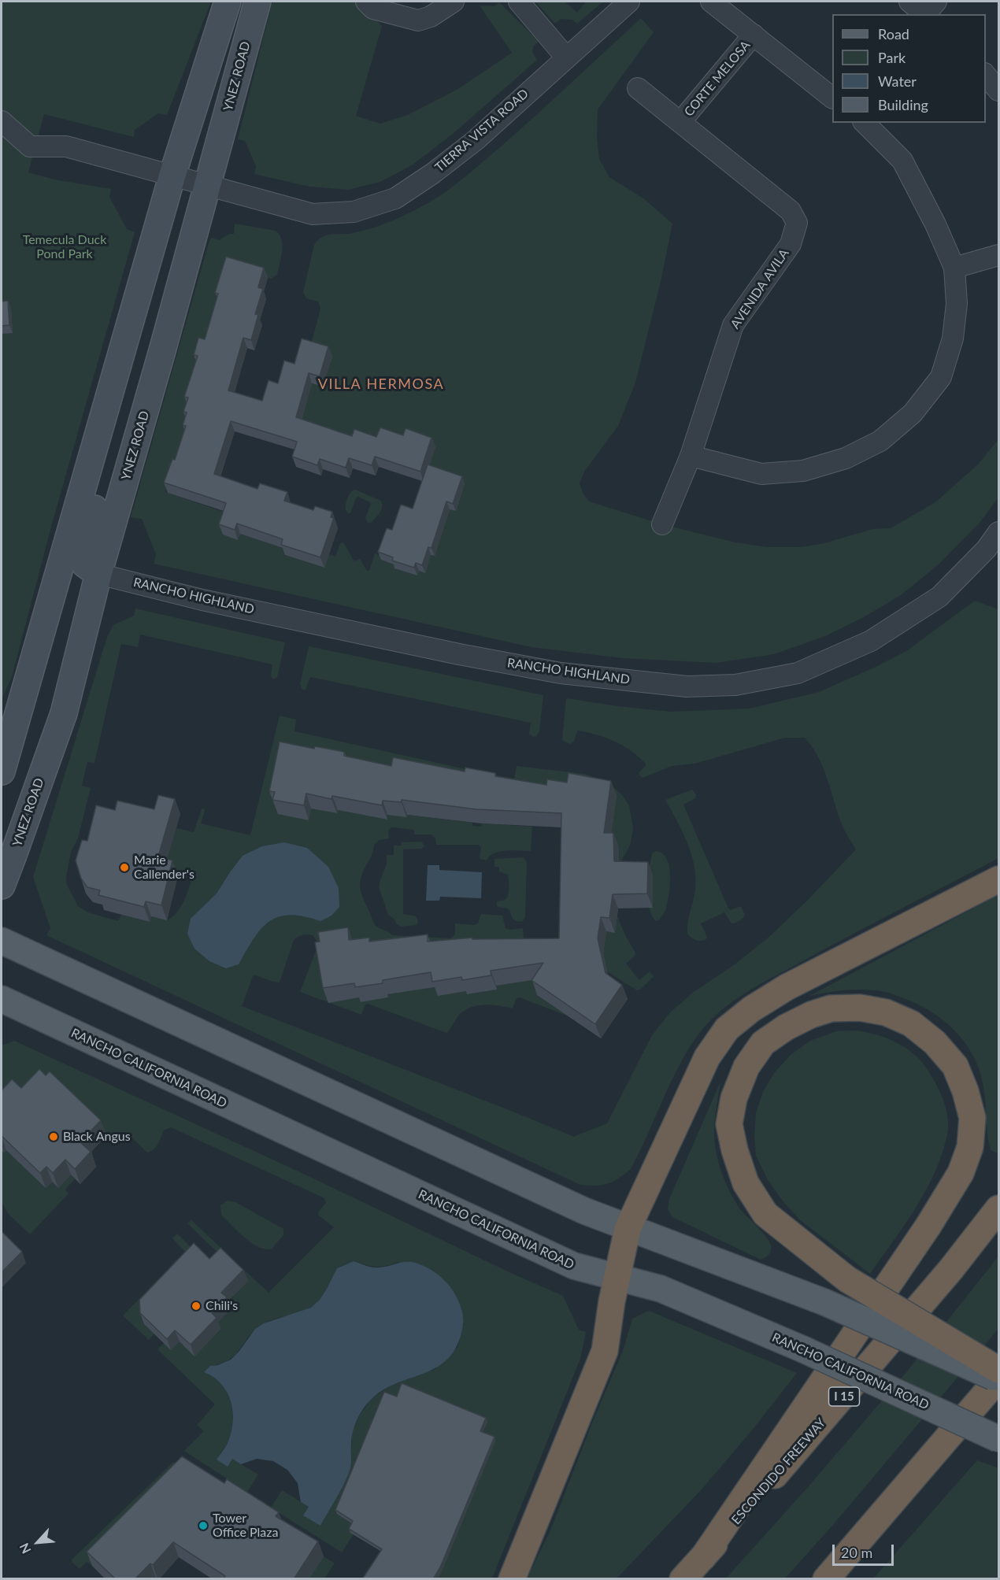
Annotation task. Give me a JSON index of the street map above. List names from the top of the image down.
{
  "streets": {
    "highway": ["I 15", "ESCONDIDO FREEWAY"],
    "main road": ["YNEZ ROAD", "RANCHO CALIFORNIA ROAD"],
    "street": [
      "CORTE MELOSA",
      "TIERRA VISTA ROAD",
      "AVENIDA AVILA",
      "RANCHO HIGHLAND"
    ]
  },
  "crossings": [
    ["YNEZ ROAD", "TIERRA VISTA ROAD"],
    ["YNEZ ROAD", "RANCHO HIGHLAND"],
    ["CORTE MELOSA", "AVENIDA AVILA"]
  ],
  "districts": ["VILLA HERMOSA"],
  "parks": ["Temecula Duck Pond Park"],
  "places": [
    "Marie Callender's",
    "Black Angus",
    "Chili's",
    "Tower Office Plaza"
  ],
  "legend": [
    "Road",
    "Park",
    "Water",
    "Building"
  ],
  "scale_bar": "20 m",
  "north": "bottom left"
}
